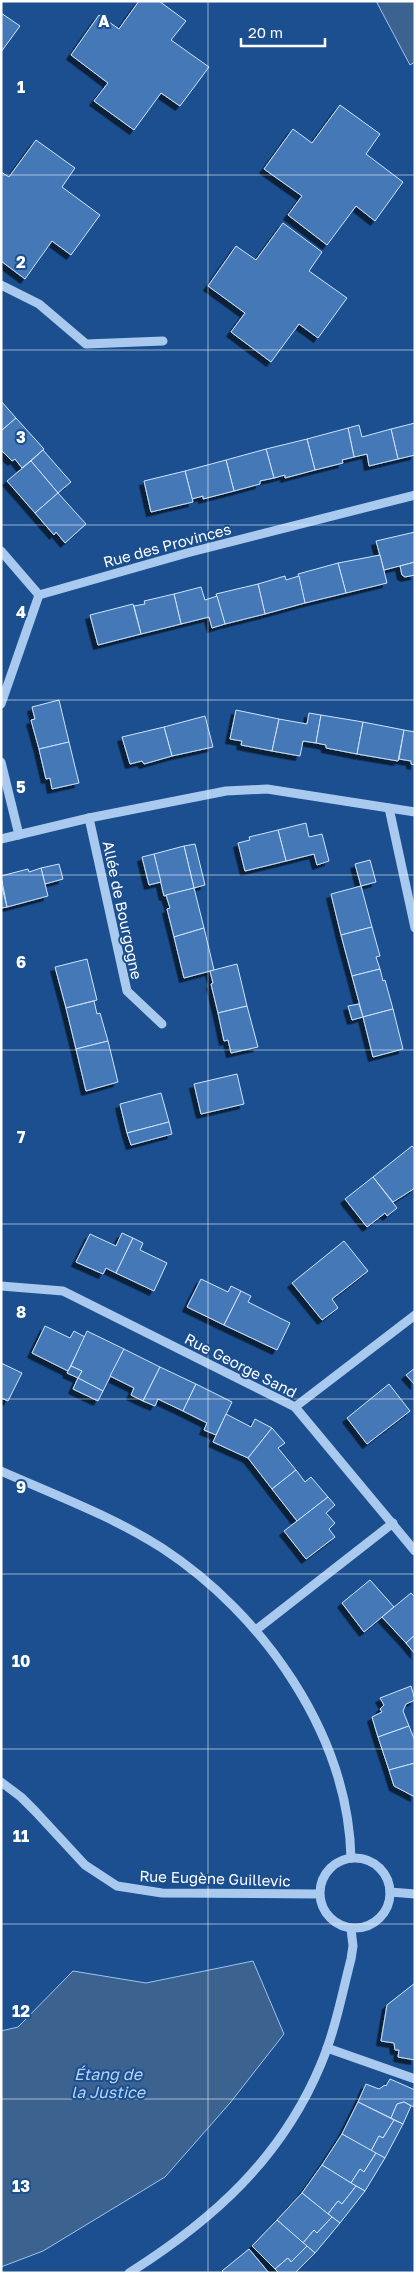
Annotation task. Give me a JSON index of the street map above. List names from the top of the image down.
{
  "streets": {
    "street": [
      "Rue des Provinces",
      "Allée de Bourgogne",
      "Rue George Sand",
      "Rue Eugène Guillevic"
    ]
  },
  "water": ["Étang de la Justice"],
  "scale_bar": "20 m",
  "grid": {
    "columns": ["A"],
    "rows": [
      "1",
      "2",
      "3",
      "4",
      "5",
      "6",
      "7",
      "8",
      "9",
      "10",
      "11",
      "12",
      "13"
    ]
  }
}
